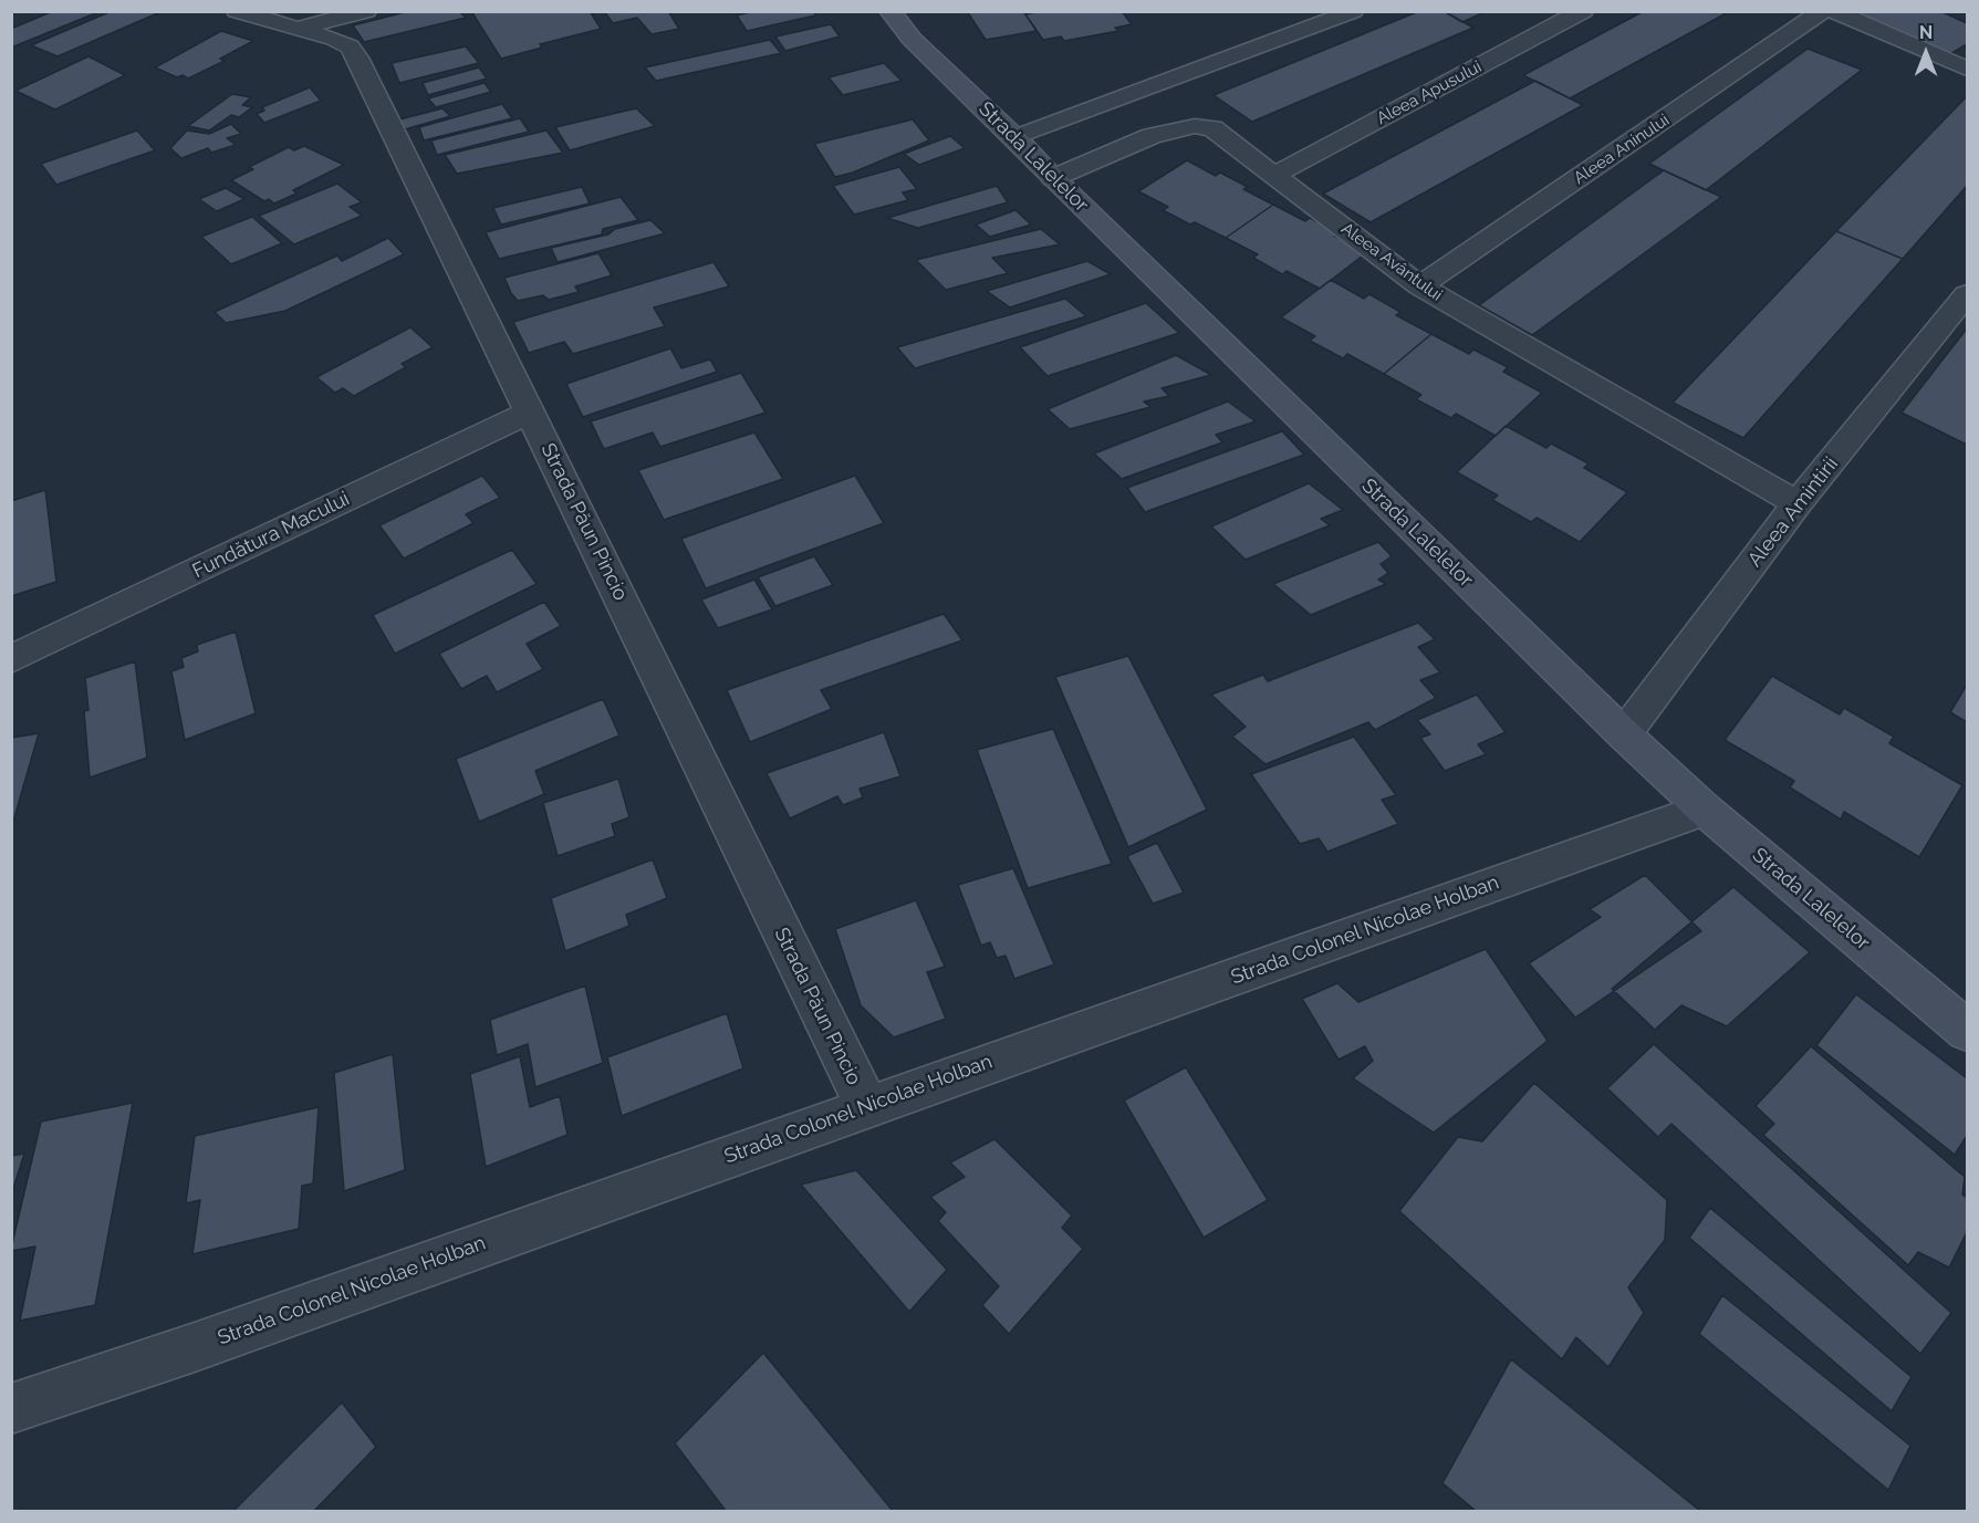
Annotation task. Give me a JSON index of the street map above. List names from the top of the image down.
{
  "streets": {
    "street": [
      "Aleea Apusului",
      "Aleea Aninului",
      "Strada Lalelelor",
      "Aleea Avântului",
      "Aleea Amintirii",
      "Strada Păun Pincio",
      "Fundătura Macului",
      "Strada Colonel Nicolae Holban"
    ]
  },
  "crossings": [
    ["Aleea Apusului", "Aleea Avântului"],
    ["Aleea Aninului", "Aleea Avântului"],
    ["Strada Lalelelor", "Aleea Avântului"],
    ["Strada Lalelelor", "Aleea Amintirii"],
    ["Strada Lalelelor", "Strada Colonel Nicolae Holban"],
    ["Aleea Avântului", "Aleea Amintirii"],
    ["Strada Păun Pincio", "Fundătura Macului"],
    ["Strada Păun Pincio", "Strada Colonel Nicolae Holban"]
  ],
  "north": "top"
}
